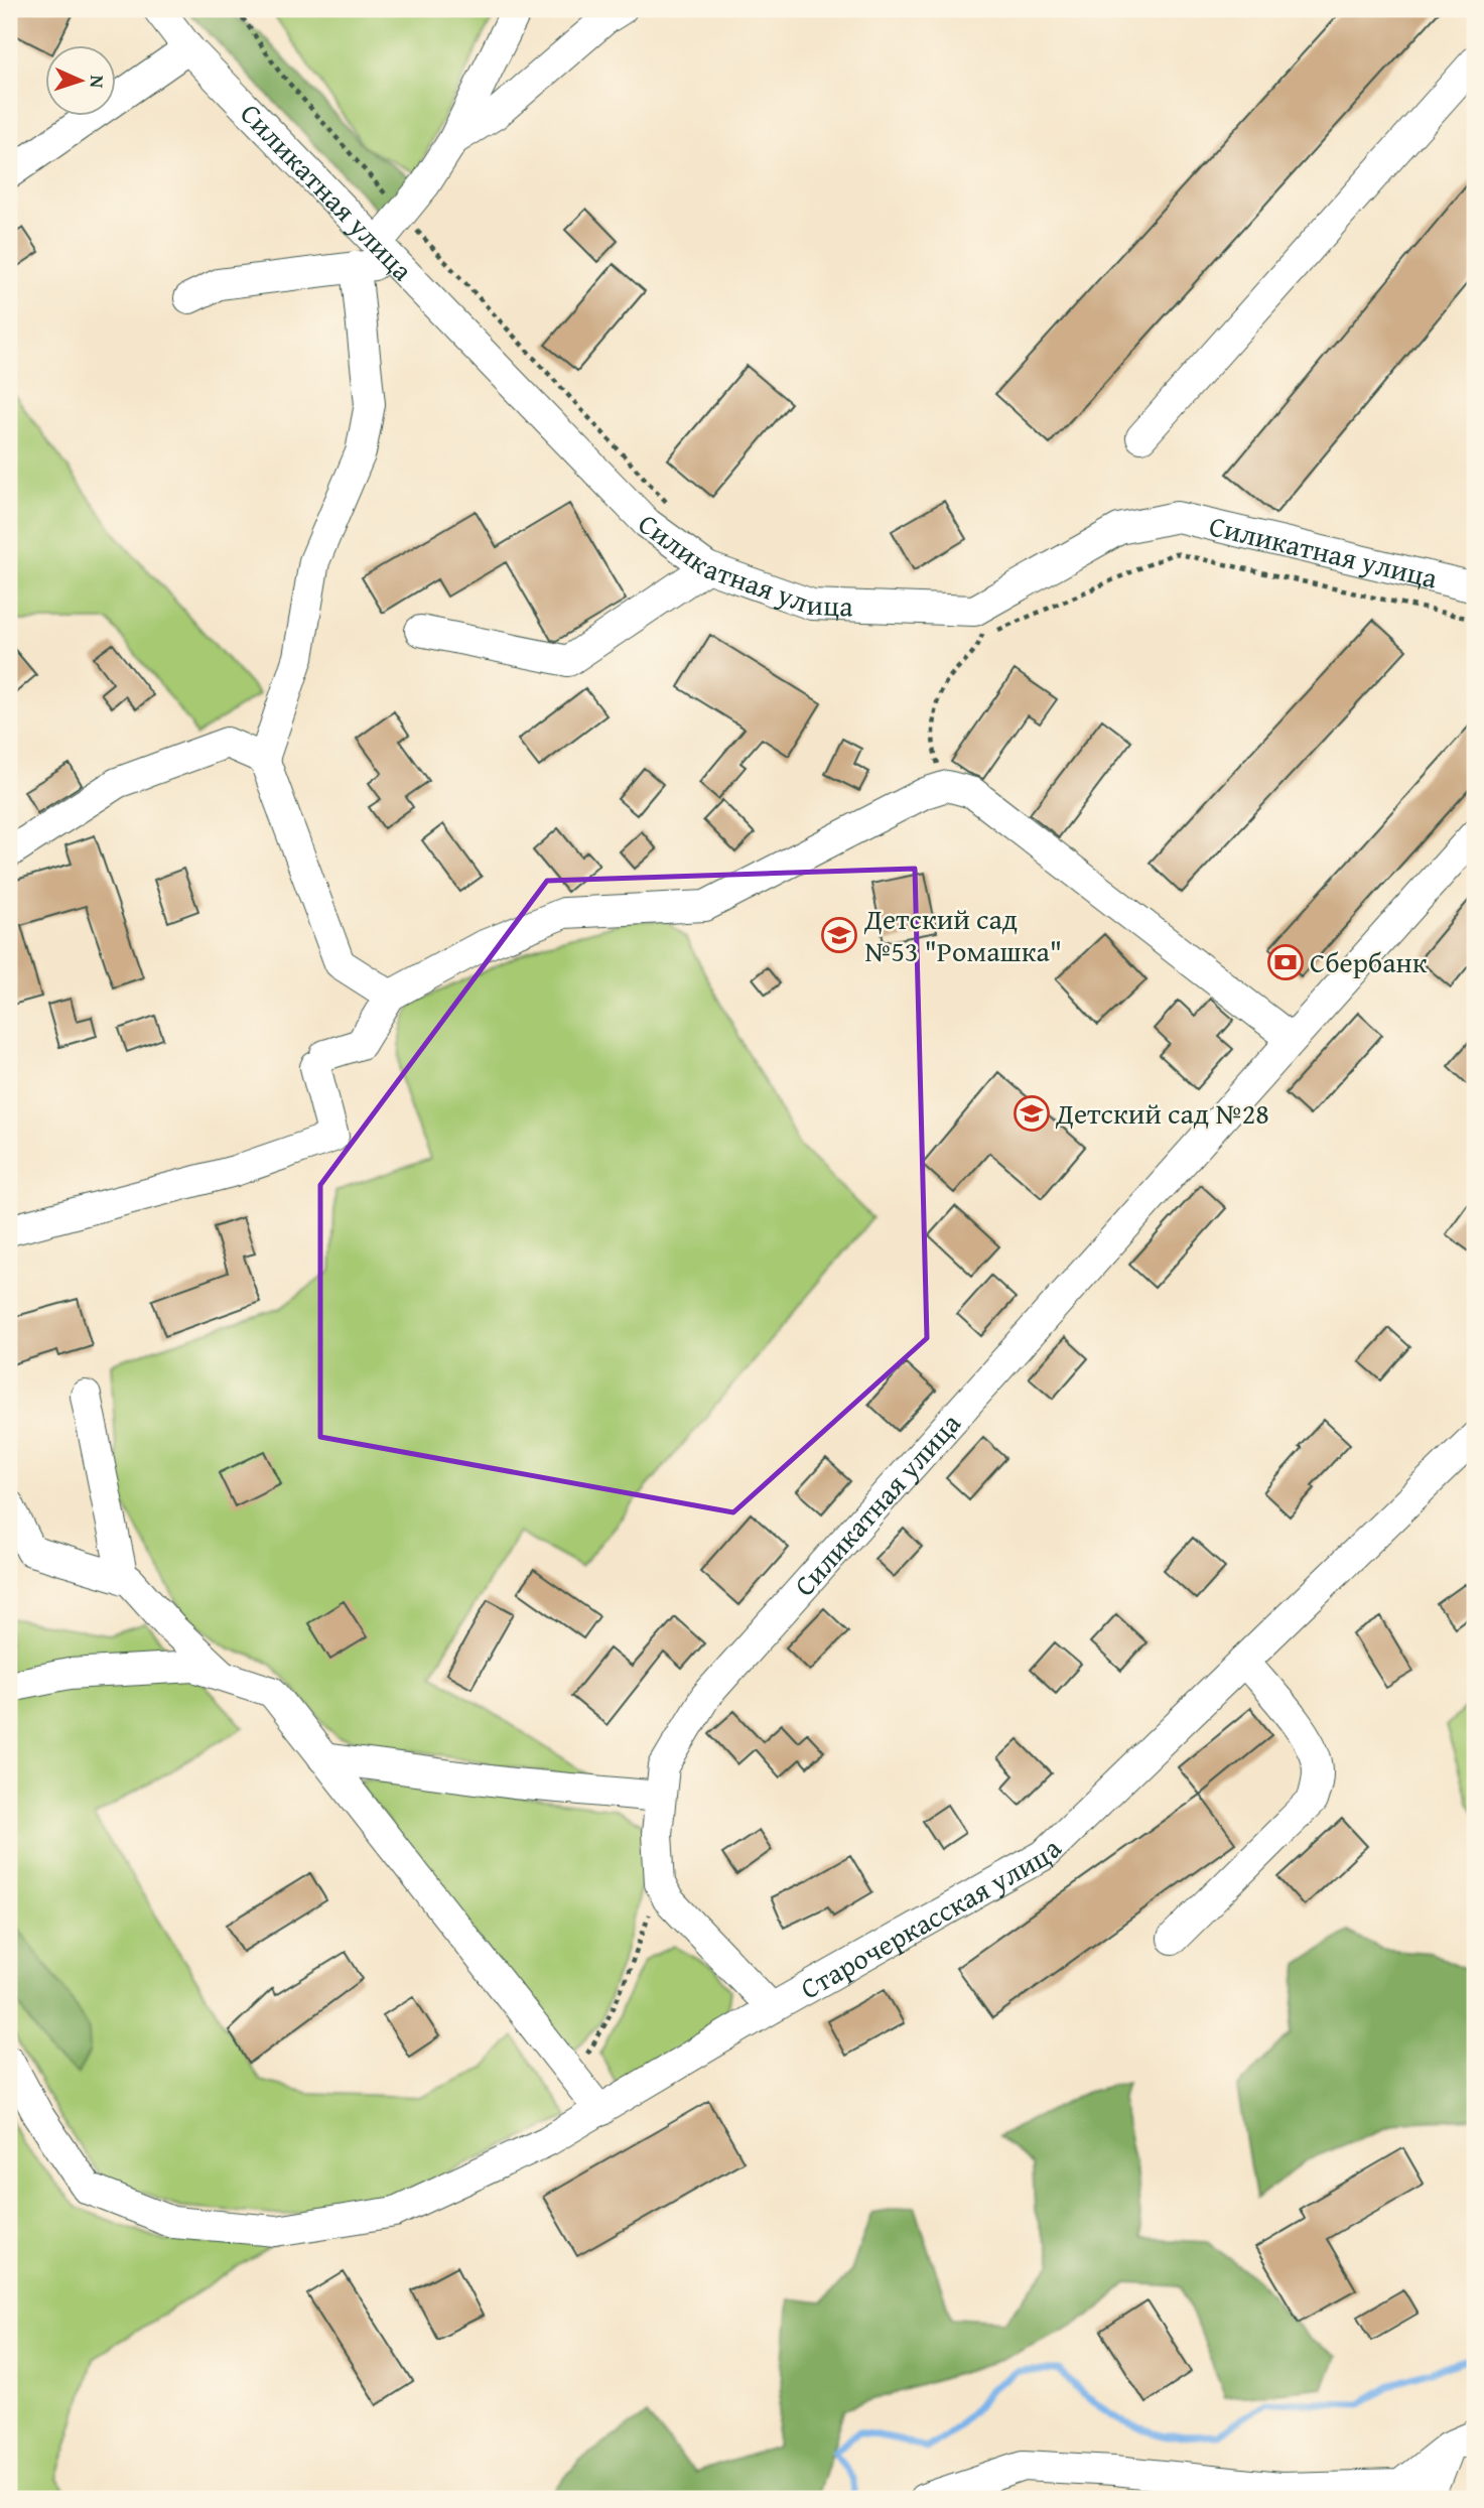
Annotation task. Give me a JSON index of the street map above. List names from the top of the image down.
{
  "streets": {
    "street": ["Силикатная улица", "Старочеркасская улица"]
  },
  "places": {
    "school or university": ["Детский сад №53 \"Ромашка\"", "Детский сад №28"],
    "bank": ["Сбербанк"]
  },
  "north": "right"
}
